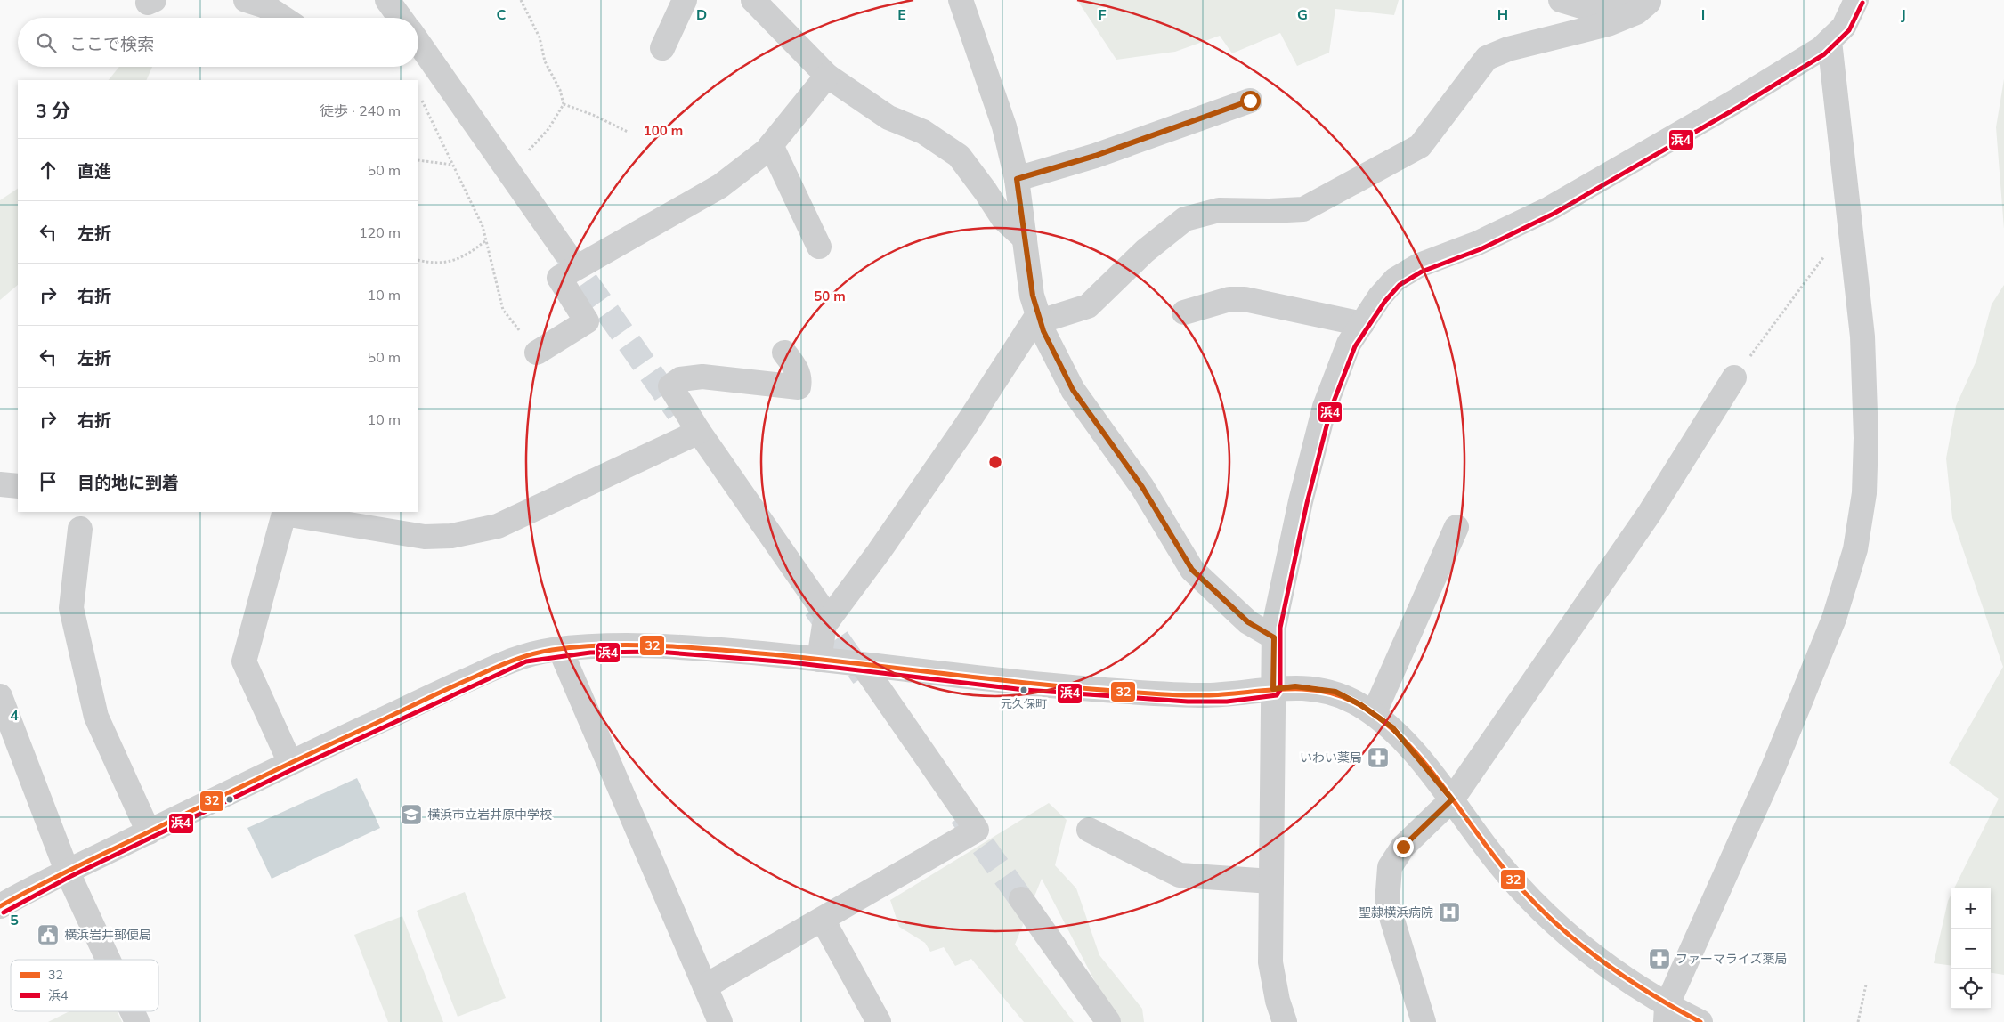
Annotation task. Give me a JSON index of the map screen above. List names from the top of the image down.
{
  "places": {
    "other": ["元久保町"],
    "pharmacy": ["いわい薬局", "ファーマライズ薬局"],
    "school or university": ["横浜市立岩井原中学校"],
    "hospital": ["聖隷横浜病院"],
    "public building": ["横浜岩井郵便局"]
  },
  "lines": ["transit line 浜4", "transit line 32"],
  "legend": ["32", "浜4"],
  "page": {
    "search": "ここで検索",
    "heading": ["3 分", "徒歩 · 240 m"],
    "list": [
      ["直進", "50 m"],
      ["左折", "120 m"],
      ["右折", "10 m"],
      ["左折", "50 m"],
      ["右折", "10 m"],
      "目的地に到着"
    ],
    "map_buttons": ["+", "−"]
  },
  "grid": {
    "columns": [
      "C",
      "D",
      "E",
      "F",
      "G",
      "H",
      "I",
      "J"
    ],
    "rows": ["4", "5"]
  },
  "rings": ["100 m", "50 m"]
}
